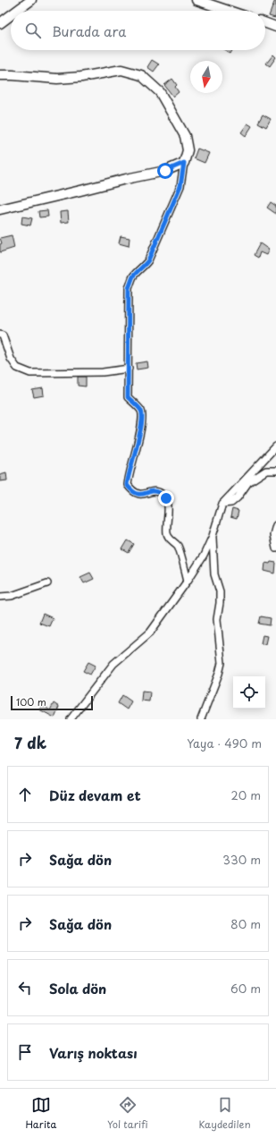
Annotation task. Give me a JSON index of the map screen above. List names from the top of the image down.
{
  "scale_bar": "100 m",
  "north": "bottom",
  "page": {
    "search": "Burada ara",
    "scale": "100 m",
    "heading": ["7 dk", "Yaya · 490 m"],
    "list": [
      ["Düz devam et", "20 m"],
      ["Sağa dön", "330 m"],
      ["Sağa dön", "80 m"],
      ["Sola dön", "60 m"],
      "Varış noktası"
    ],
    "nav": ["Harita", "Yol tarifi", "Kaydedilen"]
  }
}
